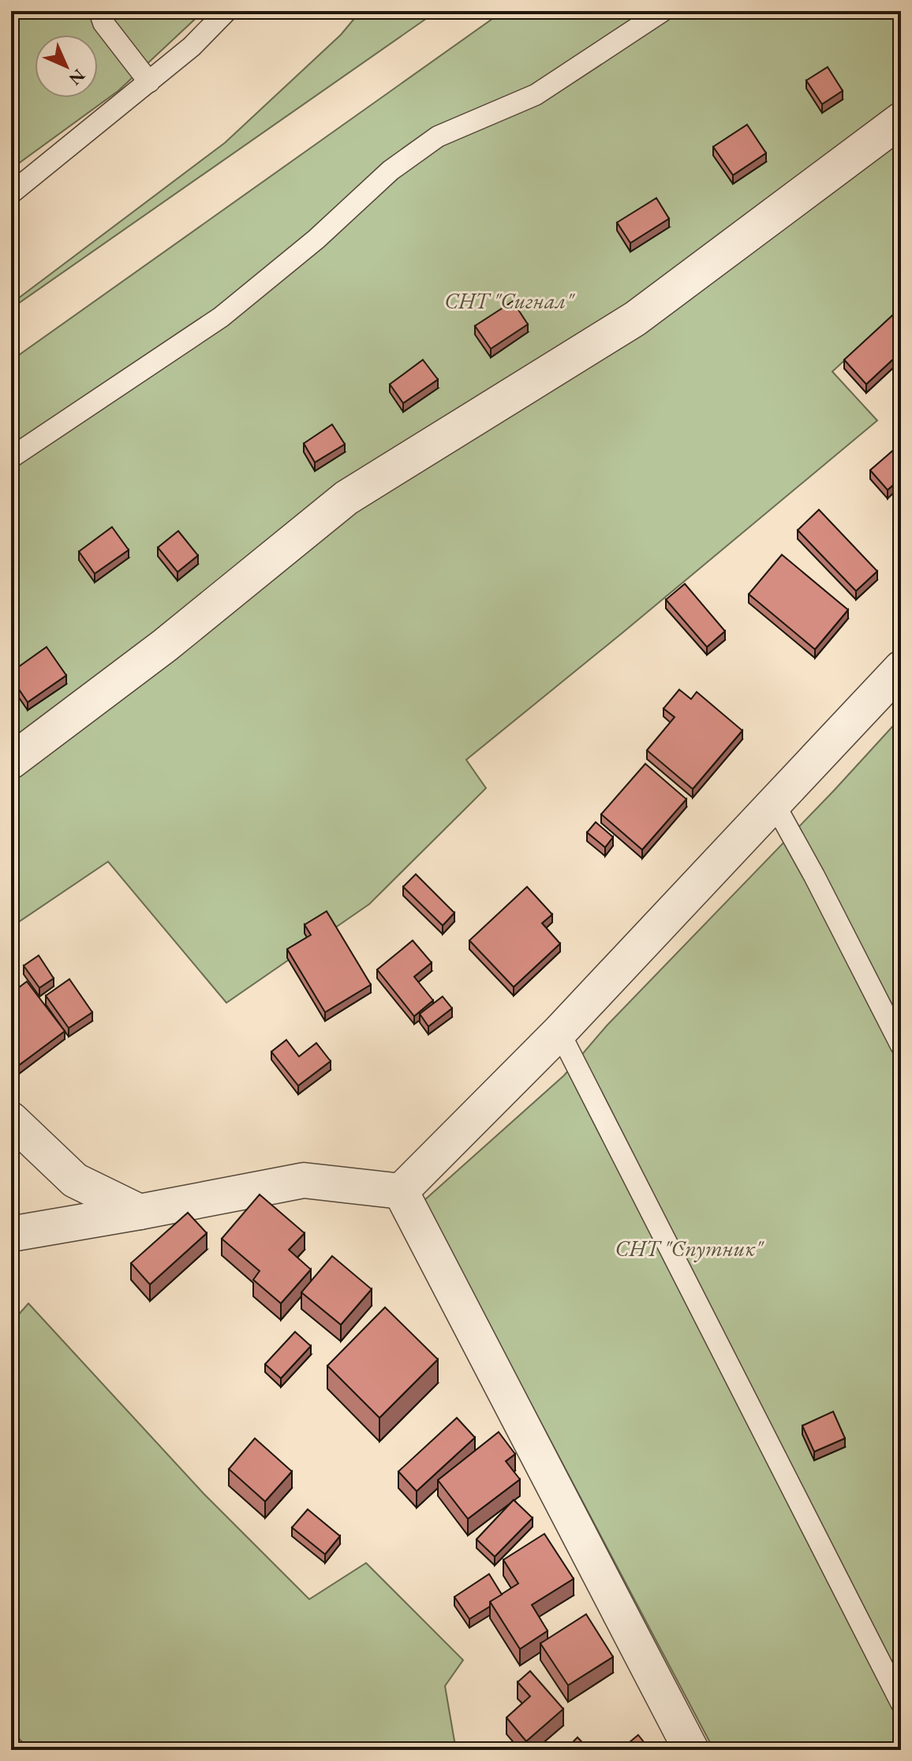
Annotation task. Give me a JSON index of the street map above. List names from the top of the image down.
{
  "parks": ["СНТ \"Сигнал\"", "СНТ \"Спутник\""],
  "north": "bottom right"
}
